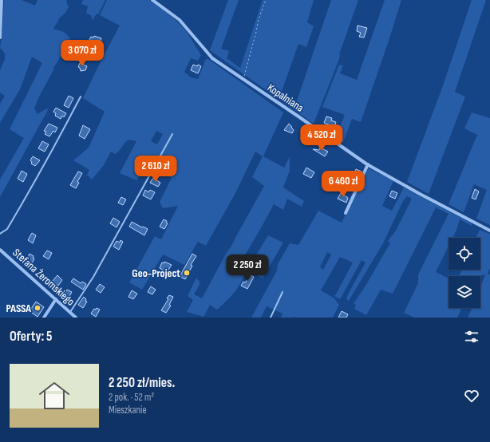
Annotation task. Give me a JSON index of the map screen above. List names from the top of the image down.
{
  "streets": {
    "street": ["Kopalniana", "Stefana Żeromskiego"]
  },
  "places": ["Geo-Project", "PASSA"],
  "page": {
    "price": [
      "3 070 zł",
      "4 520 zł",
      "2 610 zł",
      "6 460 zł",
      "2 250 zł"
    ],
    "heading": "Oferty: 5",
    "list": [
      {
        "name": "2 250 zł/mies.",
        "note": "2 pok. · 52 m² · Mieszkanie"
      }
    ]
  }
}
